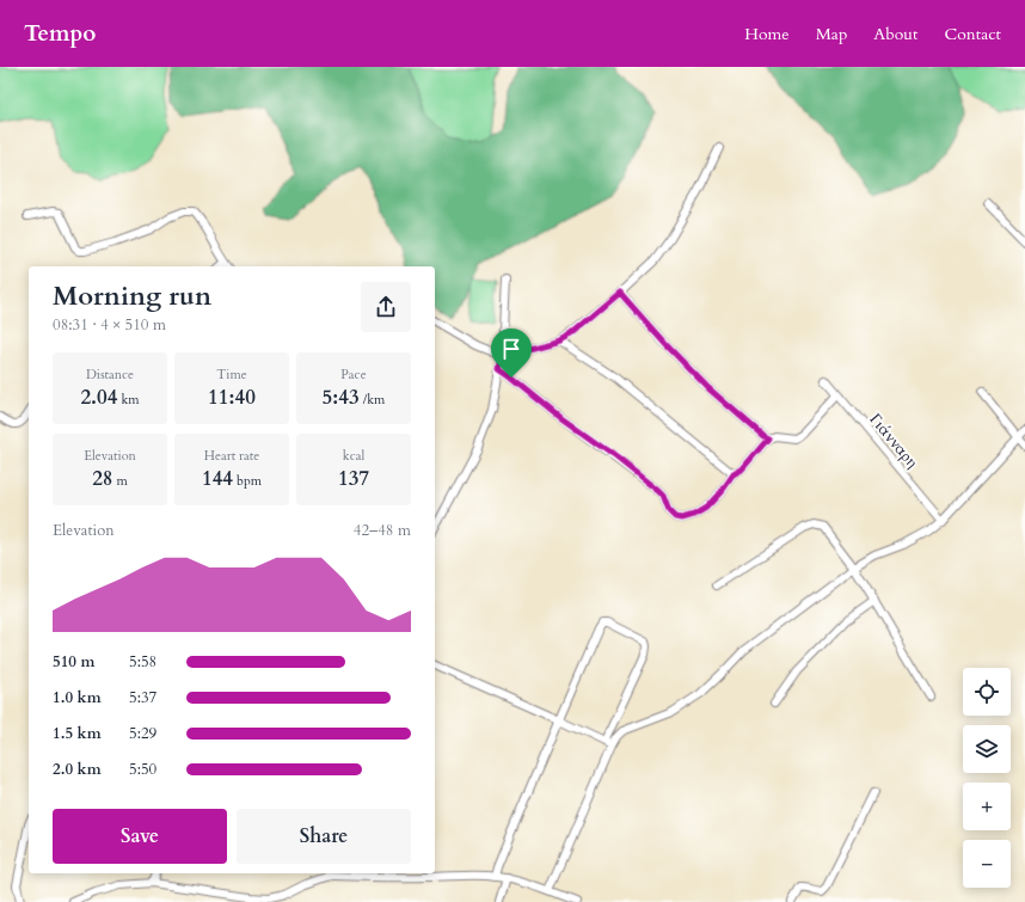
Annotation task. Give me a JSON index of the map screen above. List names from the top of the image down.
{
  "streets": {
    "street": ["Γιάνναρη"]
  },
  "page": {
    "header": "Tempo",
    "nav": [
      "Home",
      "Map",
      "About",
      "Contact"
    ],
    "heading": ["Morning run", "08:31 · 4 × 510 m"],
    "stats": [
      ["Distance", "2.04 km"],
      ["Time", "11:40"],
      ["Pace", "5:43 /km"],
      ["Elevation", "28 m"],
      ["Heart rate", "144 bpm"],
      ["kcal", "137"]
    ],
    "chart": ["Elevation", "42–48 m"],
    "list": [
      {
        "name": "510 m",
        "note": "5:58"
      },
      {
        "name": "1.0 km",
        "note": "5:37"
      },
      {
        "name": "1.5 km",
        "note": "5:29"
      },
      {
        "name": "2.0 km",
        "note": "5:50"
      }
    ],
    "map_buttons": ["+", "−"],
    "buttons": ["Save", "Share"]
  }
}
